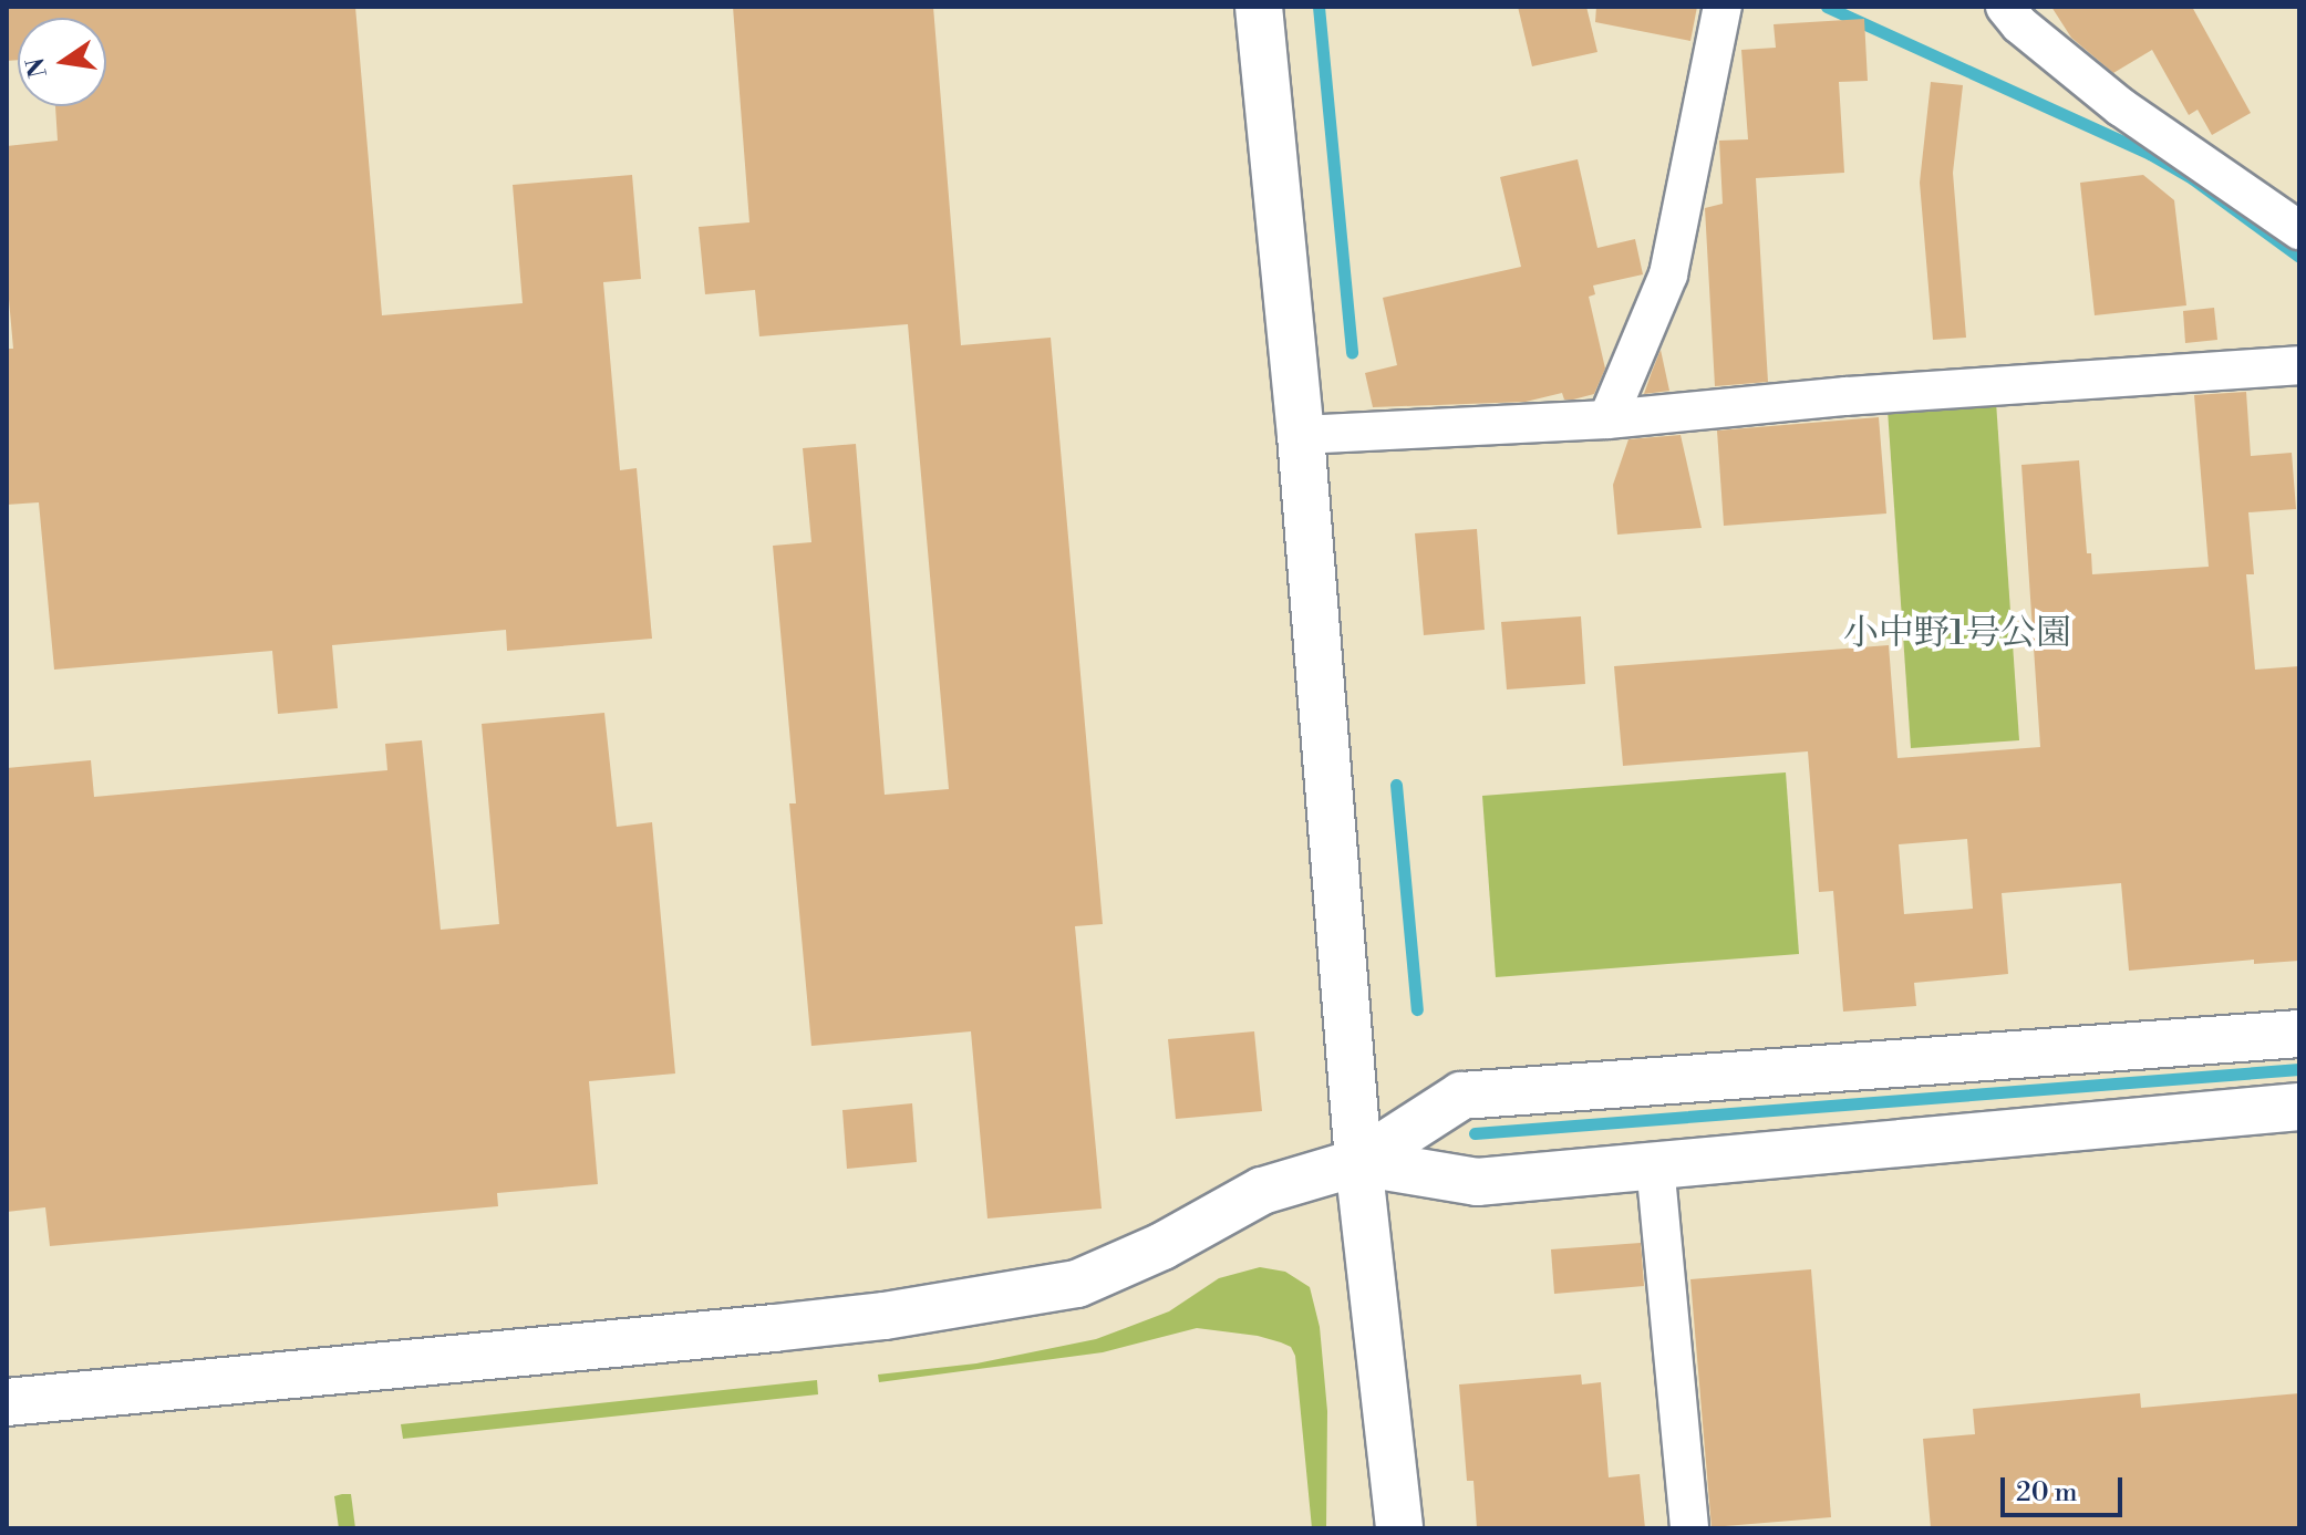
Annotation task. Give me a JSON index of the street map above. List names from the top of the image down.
{
  "parks": ["小中野1号公園"],
  "scale_bar": "20 m",
  "north": "left"
}
